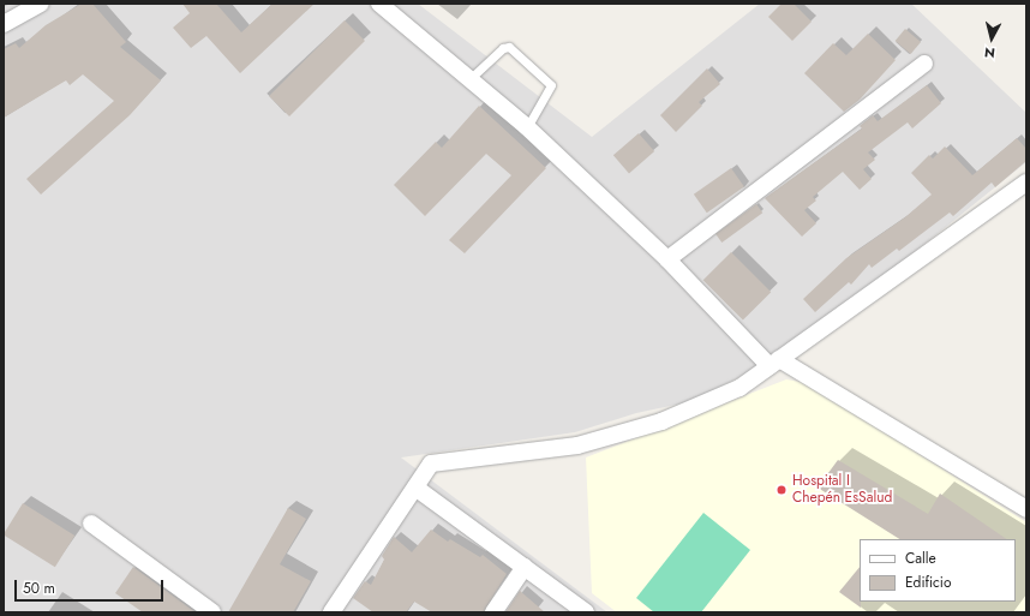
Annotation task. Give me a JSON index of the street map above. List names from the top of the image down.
{
  "places": ["Hospital I Chepén EsSalud"],
  "legend": ["Calle", "Edificio"],
  "scale_bar": "50 m",
  "north": "bottom"
}
